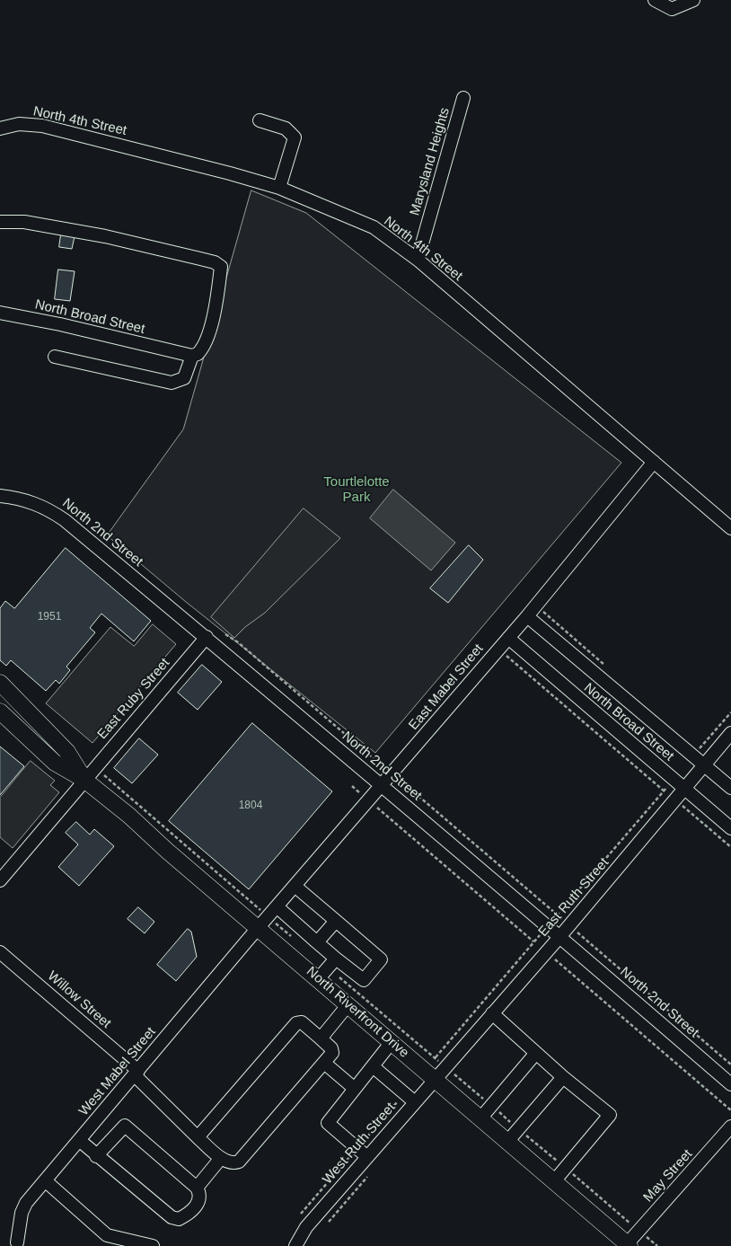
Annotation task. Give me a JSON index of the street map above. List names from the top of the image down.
{
  "streets": {
    "main road": ["North Riverfront Drive"],
    "street": [
      "North 4th Street",
      "Marysland Heights",
      "North Broad Street",
      "North 2nd Street",
      "East Mabel Street",
      "East Ruby Street",
      "East Ruth Street",
      "Willow Street",
      "West Mabel Street",
      "West Ruth Street",
      "May Street"
    ]
  },
  "crossings": [
    ["North 4th Street", "Marysland Heights"],
    ["North 4th Street", "East Mabel Street"],
    ["North Broad Street", "East Mabel Street"],
    ["North Broad Street", "East Ruth Street"],
    ["North 2nd Street", "East Mabel Street"],
    ["North 2nd Street", "East Ruby Street"],
    ["North 2nd Street", "East Ruth Street"],
    ["East Mabel Street", "North Riverfront Drive"],
    ["East Mabel Street", "West Mabel Street"],
    ["East Ruby Street", "North Riverfront Drive"],
    ["East Ruth Street", "North Riverfront Drive"],
    ["East Ruth Street", "West Ruth Street"],
    ["Willow Street", "West Mabel Street"],
    ["North Riverfront Drive", "West Mabel Street"],
    ["North Riverfront Drive", "West Ruth Street"],
    ["North Riverfront Drive", "May Street"]
  ],
  "parks": ["Tourtlelotte Park"],
  "house_numbers": ["1951", "1804"]
}
